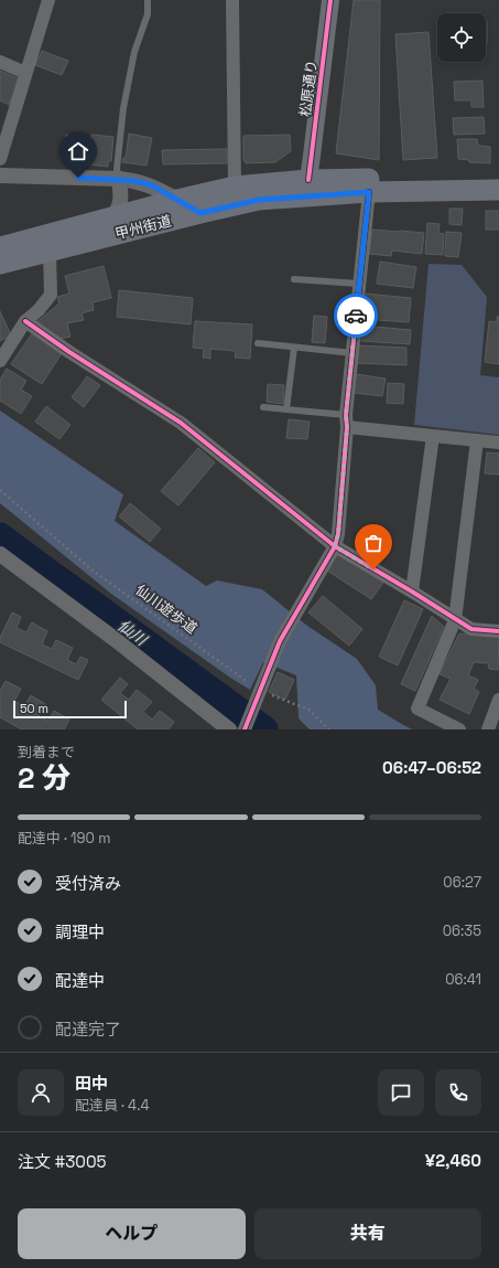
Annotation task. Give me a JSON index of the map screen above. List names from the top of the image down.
{
  "streets": {
    "highway": ["甲州街道"],
    "main road": ["松原通り"],
    "path": ["仙川遊歩道"]
  },
  "crossings": [
    ["松原通り", "甲州街道"]
  ],
  "water": ["仙川"],
  "scale_bar": "50 m",
  "page": {
    "scale": "50 m",
    "heading": ["2 分", "到着まで", "06:47–06:52"],
    "panel": [
      "田中",
      "配達員 · 4.4",
      "注文 #3005",
      "¥2,460"
    ],
    "bar": "配達中 · 190 m",
    "list": [
      ["受付済み", "06:27"],
      ["調理中", "06:35"],
      ["配達中", "06:41"],
      "配達完了"
    ],
    "buttons": ["ヘルプ", "共有"]
  }
}
